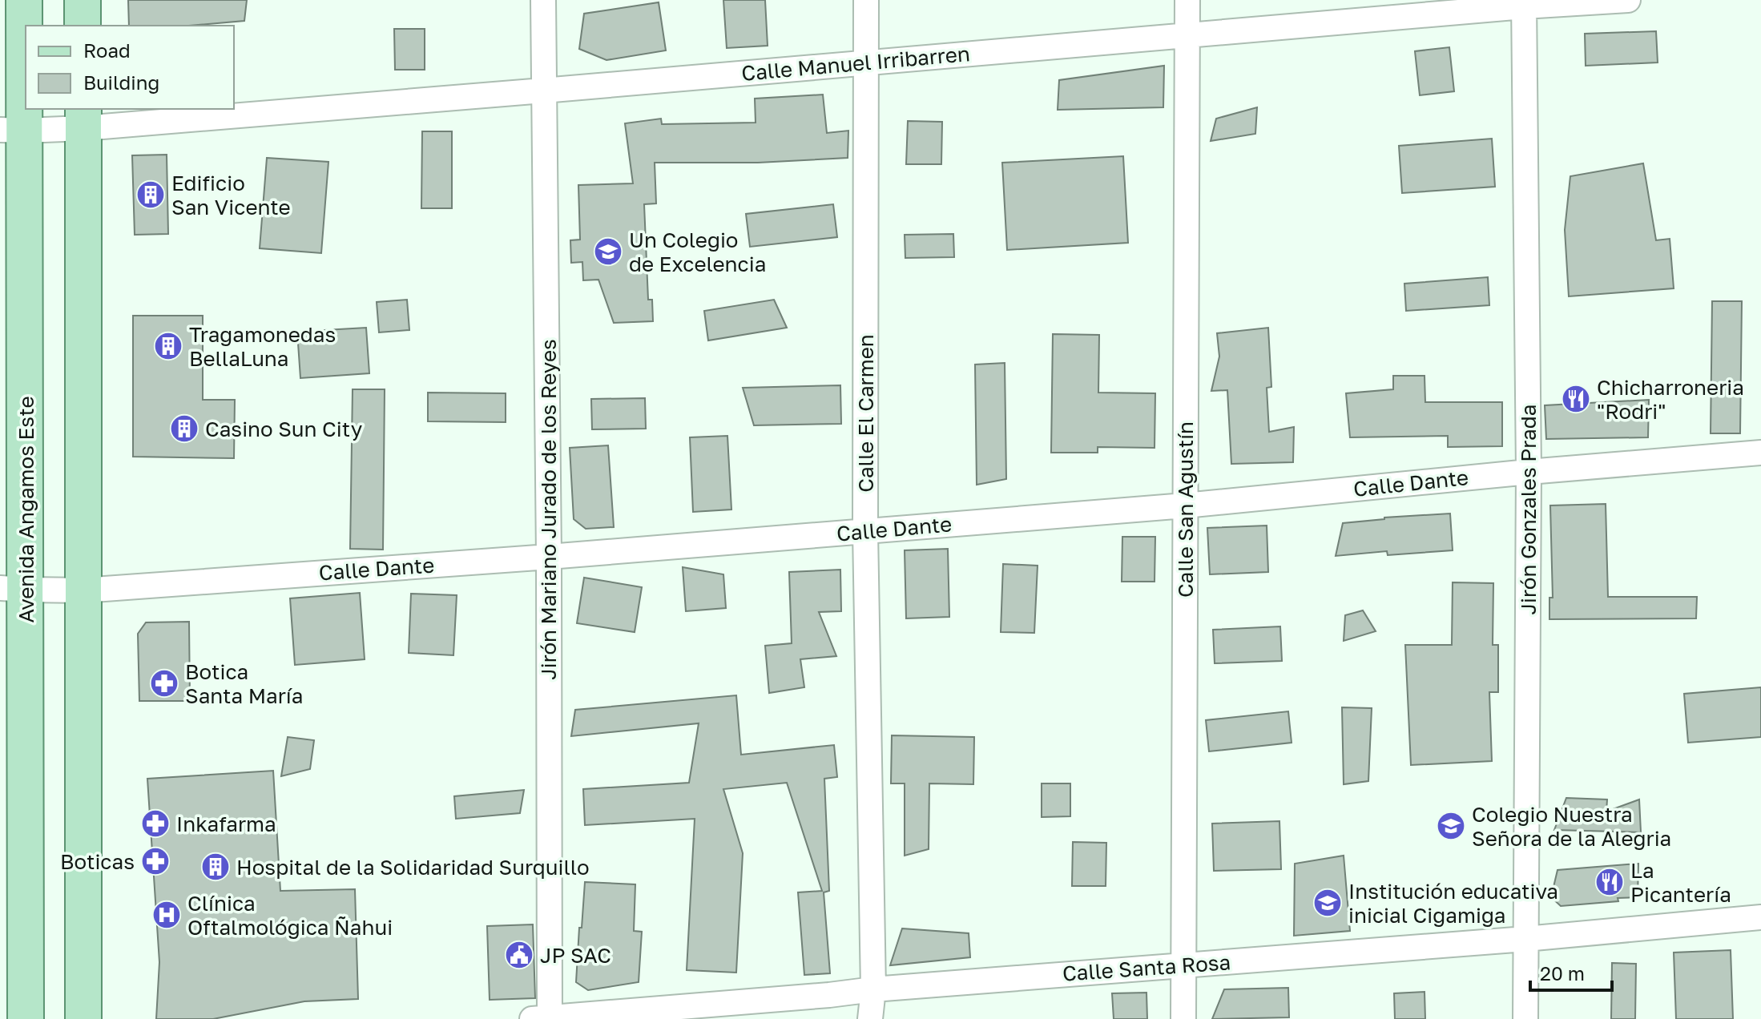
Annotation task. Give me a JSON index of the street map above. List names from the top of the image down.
{
  "streets": {
    "main road": ["Avenida Angamos Este"],
    "street": [
      "Calle Manuel Irribarren",
      "Calle El Carmen",
      "Calle Dante",
      "Jirón Mariano Jurado de los Reyes",
      "Calle San Agustín",
      "Jirón Gonzales Prada",
      "Calle Santa Rosa"
    ]
  },
  "crossings": [
    ["Calle Manuel Irribarren", "Calle El Carmen"],
    ["Calle Manuel Irribarren", "Avenida Angamos Este"],
    ["Calle Manuel Irribarren", "Jirón Mariano Jurado de los Reyes"],
    ["Calle Manuel Irribarren", "Calle San Agustín"],
    ["Calle Manuel Irribarren", "Jirón Gonzales Prada"],
    ["Calle El Carmen", "Calle Dante"],
    ["Calle El Carmen", "Calle Santa Rosa"],
    ["Calle Dante", "Avenida Angamos Este"],
    ["Calle Dante", "Jirón Mariano Jurado de los Reyes"],
    ["Calle Dante", "Calle San Agustín"],
    ["Calle Dante", "Jirón Gonzales Prada"],
    ["Jirón Mariano Jurado de los Reyes", "Calle Santa Rosa"],
    ["Calle San Agustín", "Calle Santa Rosa"],
    ["Jirón Gonzales Prada", "Calle Santa Rosa"]
  ],
  "places": {
    "building": [
      "Edificio San Vicente",
      "Tragamonedas BellaLuna",
      "Casino Sun City",
      "Hospital de la Solidaridad Surquillo"
    ],
    "school or university": ["Un Colegio de Excelencia", "Colegio Nuestra Señora de la Alegria", "Institución educativa inicial Cigamiga"],
    "restaurant": ["Chicharroneria \"Rodri\"", "La Picantería"],
    "pharmacy": ["Botica Santa María", "Inkafarma", "Boticas"],
    "hospital": ["Clínica Oftalmológica Ñahui"],
    "public building": ["JP SAC"]
  },
  "legend": ["Road", "Building"],
  "scale_bar": "20 m"
}
